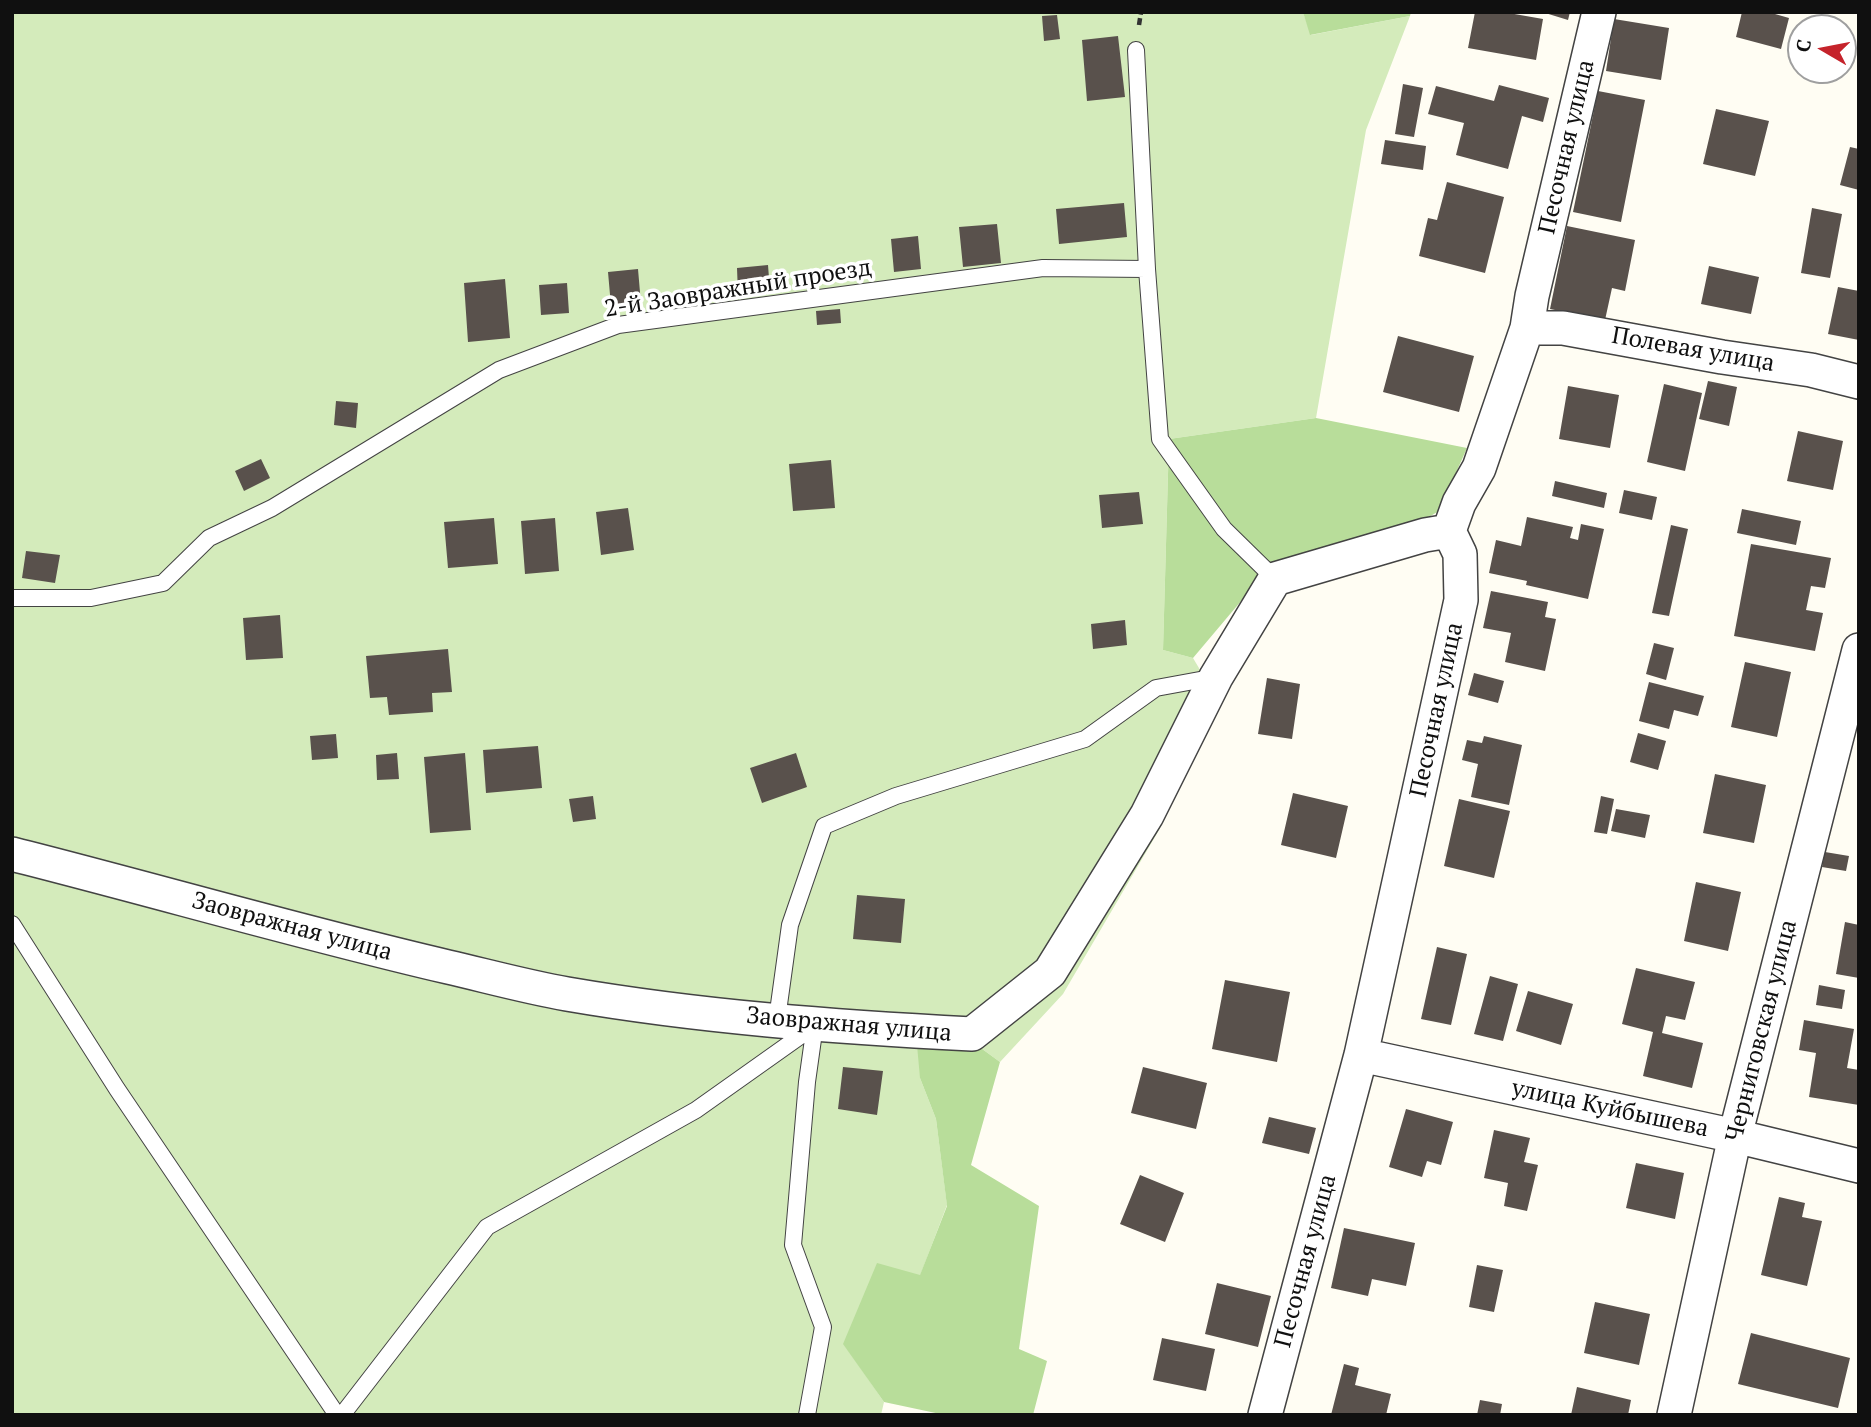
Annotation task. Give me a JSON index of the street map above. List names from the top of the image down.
{
  "streets": {
    "street": [
      "Песочная улица",
      "Полевая улица",
      "Заовражная улица",
      "Черниговская улица",
      "улица Куйбышева"
    ],
    "lane": ["2-й Заовражный проезд"]
  },
  "crossings": [
    ["Песочная улица", "Полевая улица"],
    ["Песочная улица", "улица Куйбышева"],
    ["Черниговская улица", "улица Куйбышева"]
  ],
  "north": "left"
}
